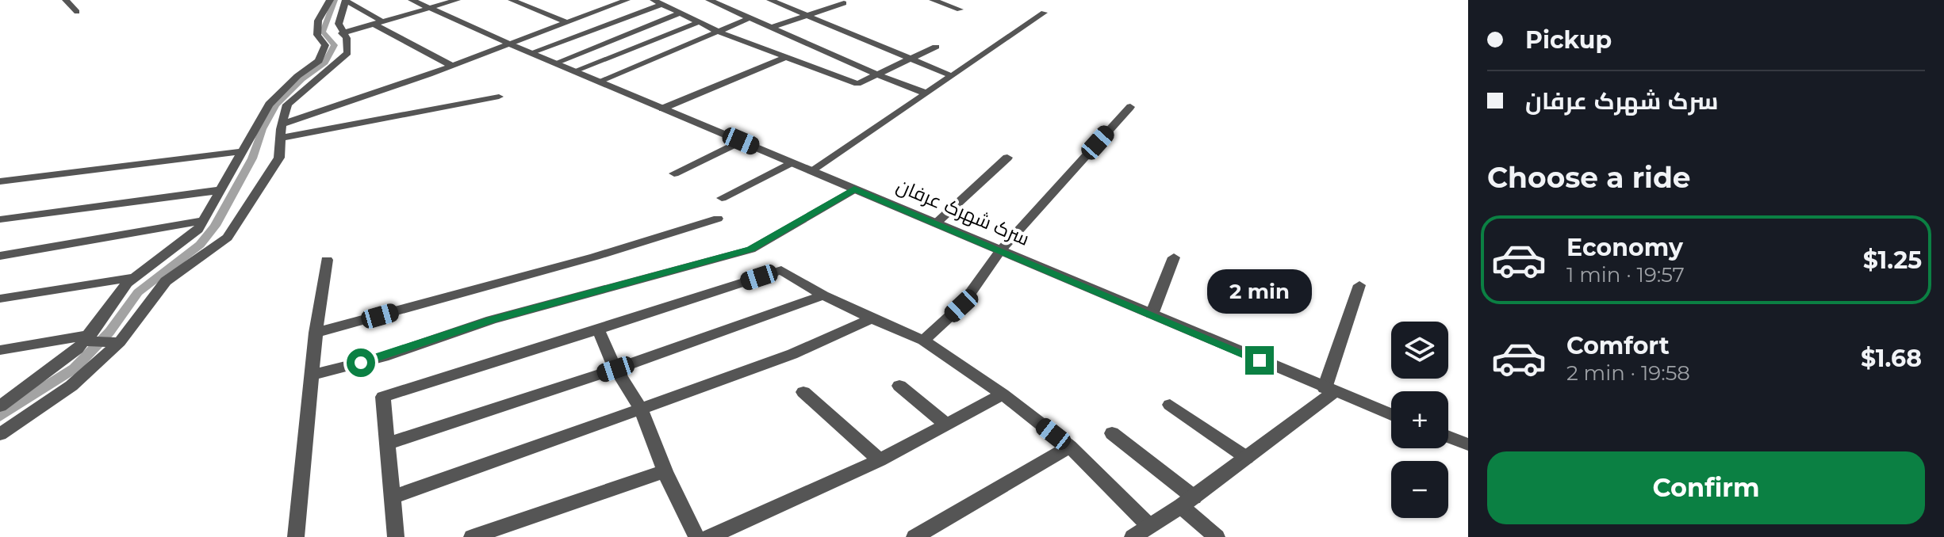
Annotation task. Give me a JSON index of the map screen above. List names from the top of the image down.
{
  "streets": {
    "street": ["سرک شهرک عرفان"]
  },
  "page": {
    "banner": ["Pickup", "سرک شهرک عرفان"],
    "heading": "Choose a ride",
    "list": [
      {
        "name": "Economy",
        "note": "1 min · 19:57",
        "value": "$1.25"
      },
      {
        "name": "Comfort",
        "note": "2 min · 19:58",
        "value": "$1.68"
      }
    ],
    "bubble": "2 min",
    "map_buttons": ["+", "−"],
    "buttons": "Confirm"
  }
}
